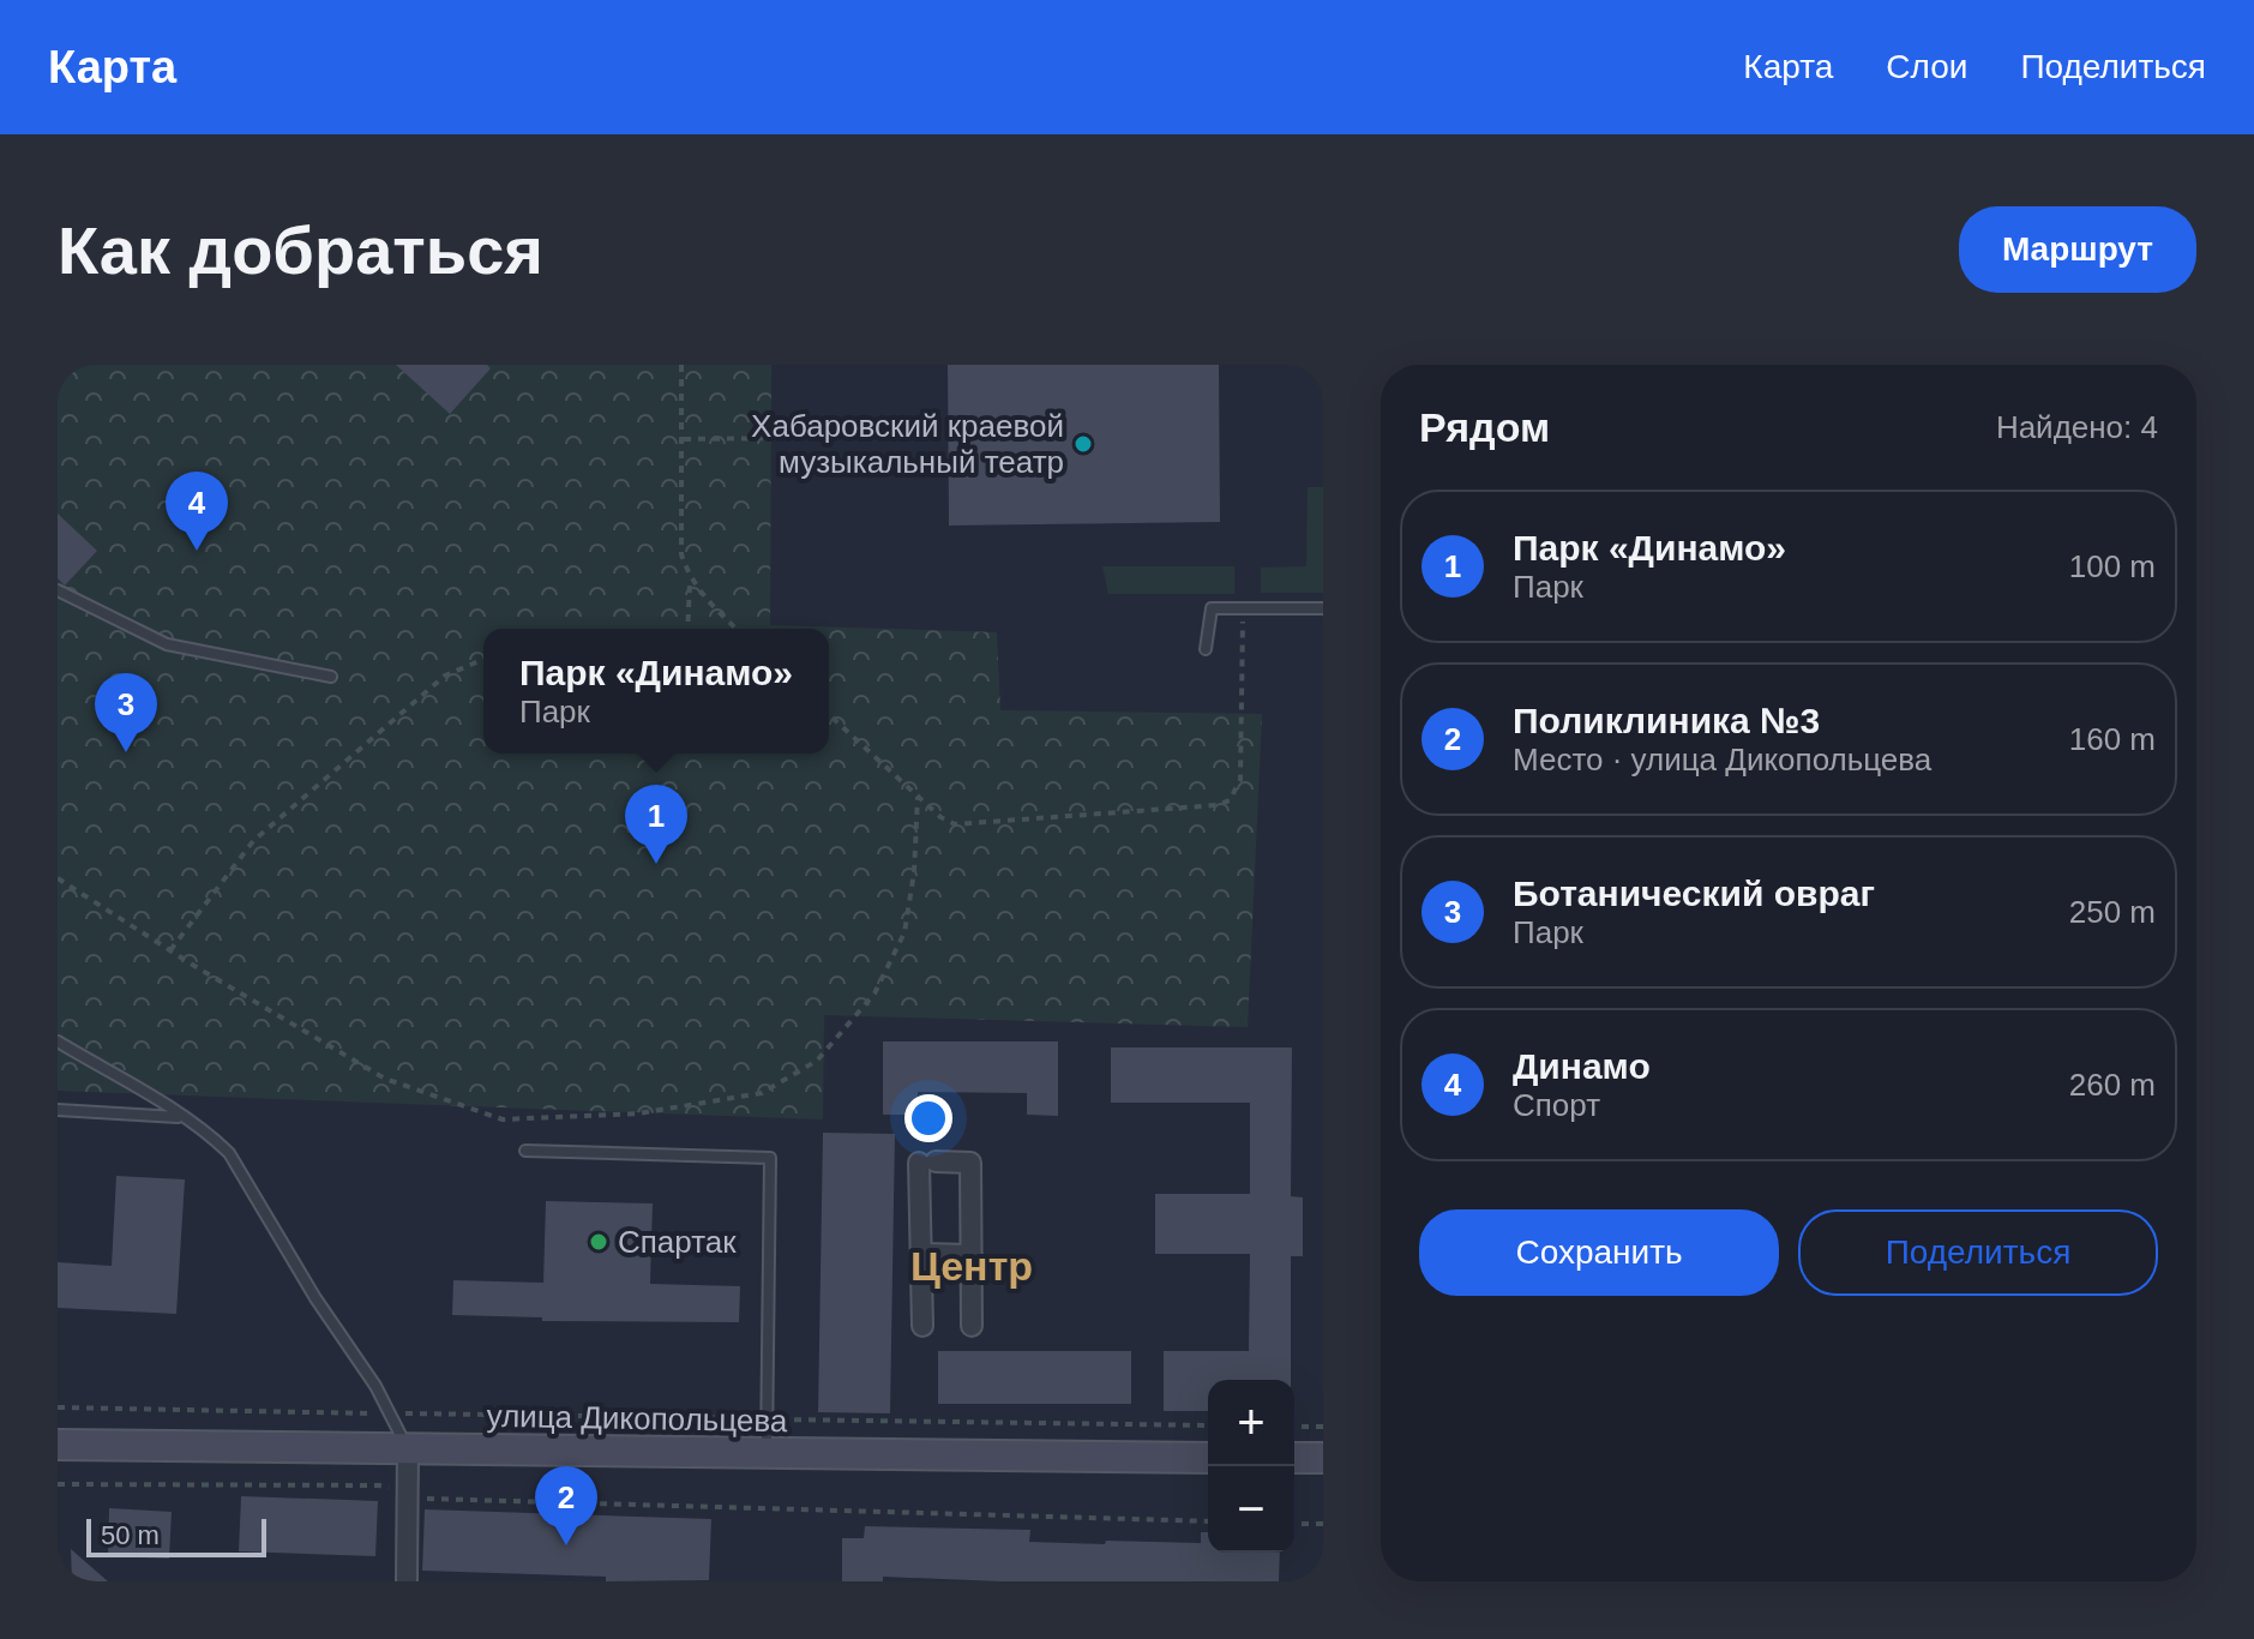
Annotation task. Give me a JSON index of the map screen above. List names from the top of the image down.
{
  "streets": {
    "main road": ["улица Дикопольцева"]
  },
  "districts": ["Центр"],
  "places": ["Хабаровский краевой музыкальный театр", "Спартак"],
  "scale_bar": "50 m",
  "page": {
    "header": "Карта",
    "nav": ["Карта", "Слои", "Поделиться"],
    "buttons": [
      "Маршрут",
      ["Сохранить", "Поделиться"]
    ],
    "title": "Как добраться",
    "heading": ["Рядом", "Найдено: 4"],
    "pins": [
      "4",
      "3",
      "1",
      "2"
    ],
    "list": [
      {
        "mark": "1",
        "name": "Парк «Динамо»",
        "note": "Парк",
        "value": "100 m"
      },
      {
        "mark": "2",
        "name": "Поликлиника №3",
        "note": "Место · улица Дикопольцева",
        "value": "160 m"
      },
      {
        "mark": "3",
        "name": "Ботанический овраг",
        "note": "Парк",
        "value": "250 m"
      },
      {
        "mark": "4",
        "name": "Динамо",
        "note": "Спорт",
        "value": "260 m"
      }
    ],
    "popup": ["Парк «Динамо»", "Парк"],
    "map_buttons": ["+", "−"],
    "scale": "50 m"
  }
}
